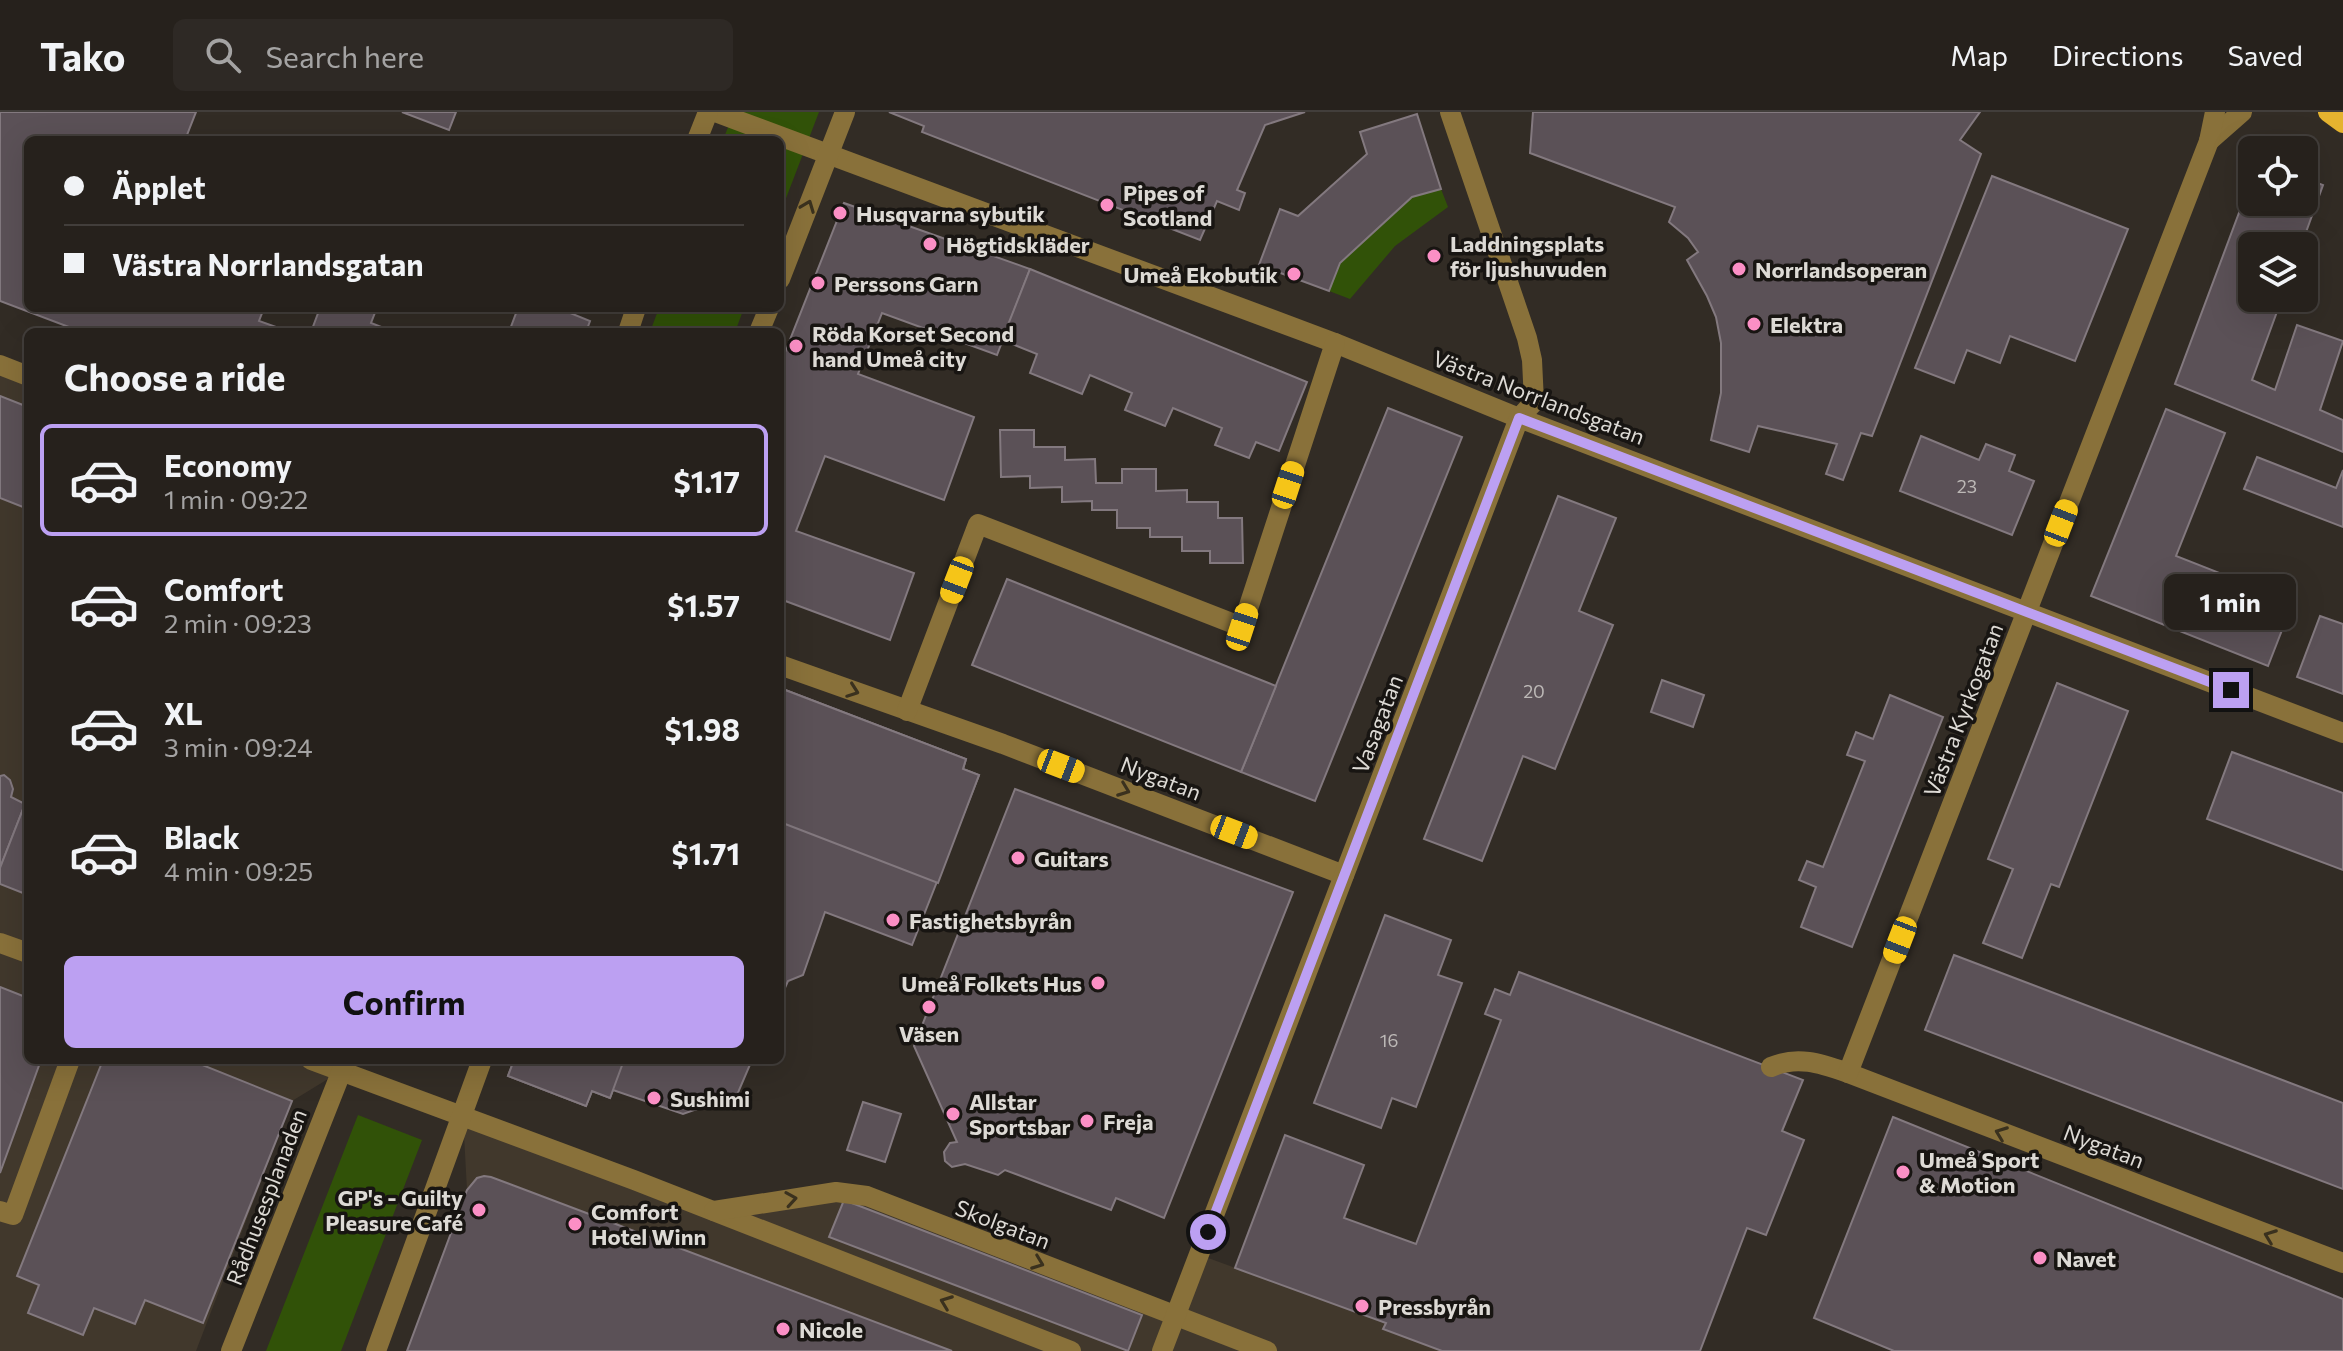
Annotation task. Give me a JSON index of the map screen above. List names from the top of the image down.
{
  "streets": {
    "street": [
      "Västra Norrlandsgatan",
      "Västra Kyrkogatan",
      "Vasagatan",
      "Nygatan",
      "Rådhusesplanaden",
      "Skolgatan"
    ]
  },
  "crossings": [
    ["Västra Norrlandsgatan", "Västra Kyrkogatan"],
    ["Västra Norrlandsgatan", "Vasagatan"],
    ["Västra Kyrkogatan", "Nygatan"],
    ["Vasagatan", "Nygatan"],
    ["Vasagatan", "Skolgatan"],
    ["Rådhusesplanaden", "Skolgatan"]
  ],
  "places": [
    "Pipes of Scotland",
    "Husqvarna sybutik",
    "Högtidskläder",
    "Laddningsplats för ljushuvuden",
    "Norrlandsoperan",
    "Umeå Ekobutik",
    "Perssons Garn",
    "Elektra",
    "Röda Korset Second hand Umeå city",
    "Guitars",
    "Fastighetsbyrån",
    "Umeå Folkets Hus",
    "Väsen",
    "Sushimi",
    "Allstar Sportsbar",
    "Freja",
    "Umeå Sport & Motion",
    "GP's - Guilty Pleasure Café",
    "Comfort Hotel Winn",
    "Navet",
    "Pressbyrån",
    "Nicole"
  ],
  "house_numbers": ["23", "20", "16"],
  "page": {
    "header": "Tako",
    "search": "Search here",
    "nav": ["Map", "Directions", "Saved"],
    "banner": ["Äpplet", "Västra Norrlandsgatan"],
    "heading": "Choose a ride",
    "list": [
      {
        "name": "Economy",
        "note": "1 min · 09:22",
        "value": "$1.17"
      },
      {
        "name": "Comfort",
        "note": "2 min · 09:23",
        "value": "$1.57"
      },
      {
        "name": "XL",
        "note": "3 min · 09:24",
        "value": "$1.98"
      },
      {
        "name": "Black",
        "note": "4 min · 09:25",
        "value": "$1.71"
      }
    ],
    "bubble": "1 min",
    "buttons": "Confirm"
  }
}
